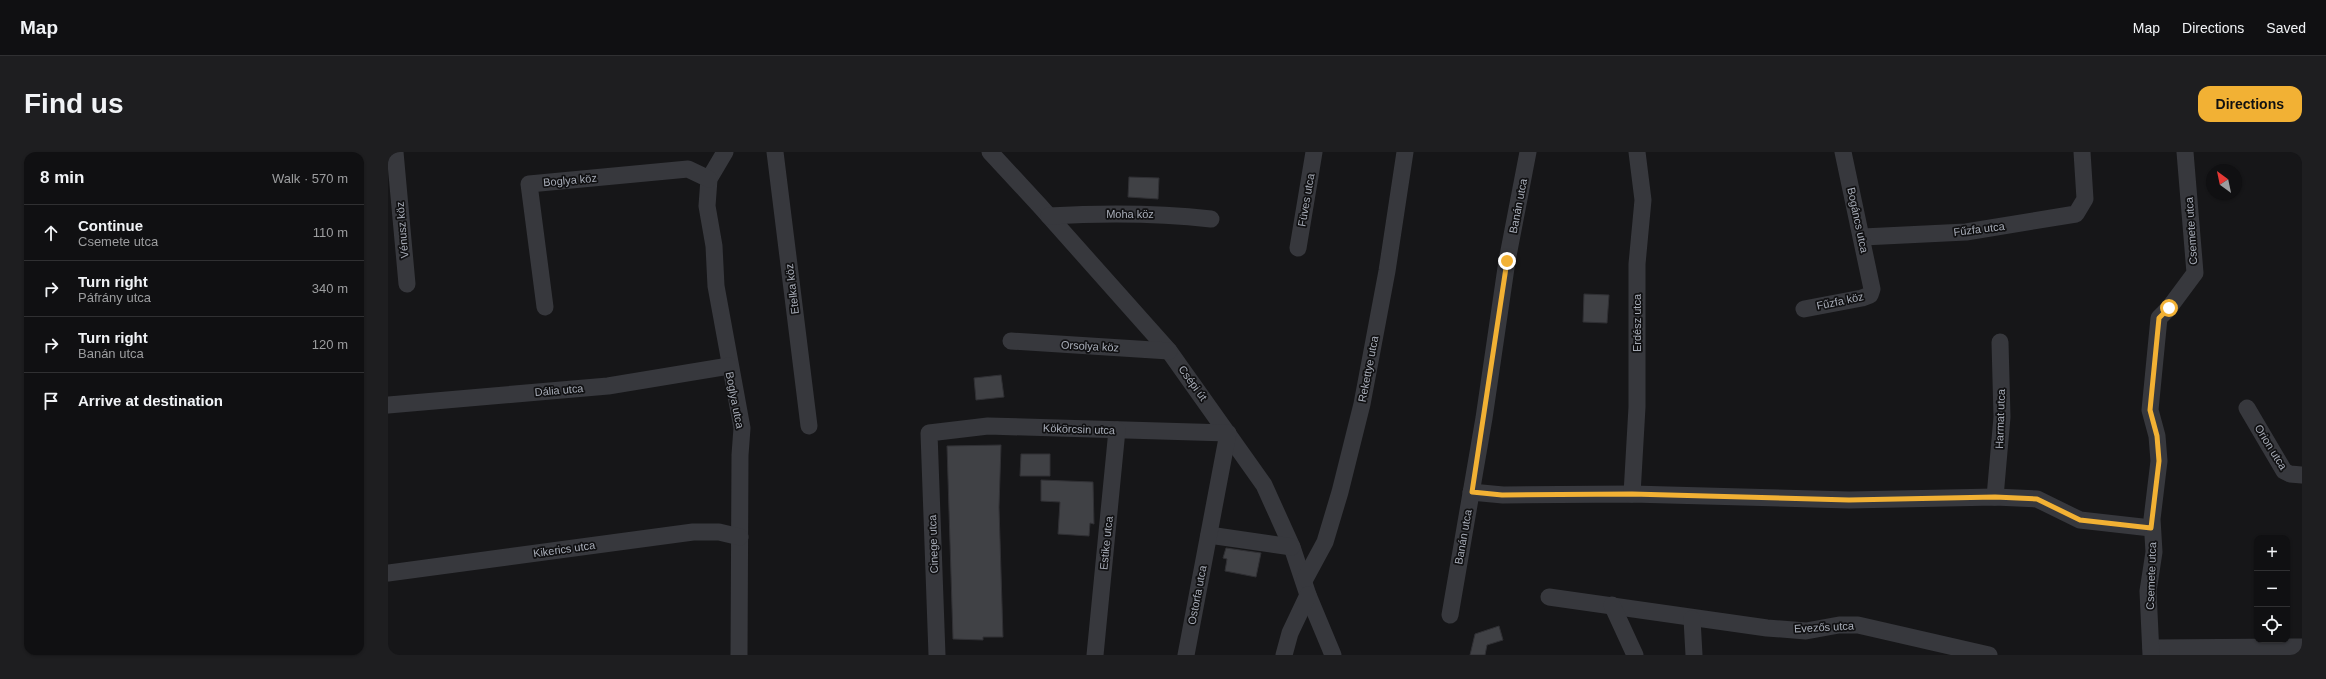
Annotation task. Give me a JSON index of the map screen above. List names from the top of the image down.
{
  "streets": {
    "street": [
      "Boglya köz",
      "Füves utca",
      "Banán utca",
      "Moha köz",
      "Bogáncs utca",
      "Fűzfa utca",
      "Vénusz köz",
      "Csemete utca",
      "Etelka köz",
      "Fűzfa köz",
      "Erdész utca",
      "Orsolya köz",
      "Rekettye utca",
      "Csépi út",
      "Dália utca",
      "Boglya utca",
      "Harmat utca",
      "Kökörcsin utca",
      "Orion utca",
      "Estike utca",
      "Cinege utca",
      "Kikerics utca",
      "Ostorfa utca",
      "Evezős utca"
    ]
  },
  "crossings": [
    ["Boglya köz", "Boglya utca"],
    ["Moha köz", "Csépi út"],
    ["Bogáncs utca", "Fűzfa utca"],
    ["Bogáncs utca", "Fűzfa köz"],
    ["Orsolya köz", "Csépi út"],
    ["Rekettye utca", "Csépi út"],
    ["Csépi út", "Kökörcsin utca"],
    ["Csépi út", "Ostorfa utca"],
    ["Dália utca", "Boglya utca"],
    ["Boglya utca", "Kikerics utca"],
    ["Kökörcsin utca", "Estike utca"],
    ["Kökörcsin utca", "Cinege utca"],
    ["Kökörcsin utca", "Ostorfa utca"]
  ],
  "north": "top left",
  "page": {
    "header": "Map",
    "nav": ["Map", "Directions", "Saved"],
    "buttons": "Directions",
    "title": "Find us",
    "heading": ["8 min", "Walk · 570 m"],
    "list": [
      ["Continue", "Csemete utca", "110 m"],
      ["Turn right", "Páfrány utca", "340 m"],
      ["Turn right", "Banán utca", "120 m"],
      "Arrive at destination"
    ],
    "map_buttons": ["+", "−"]
  }
}
